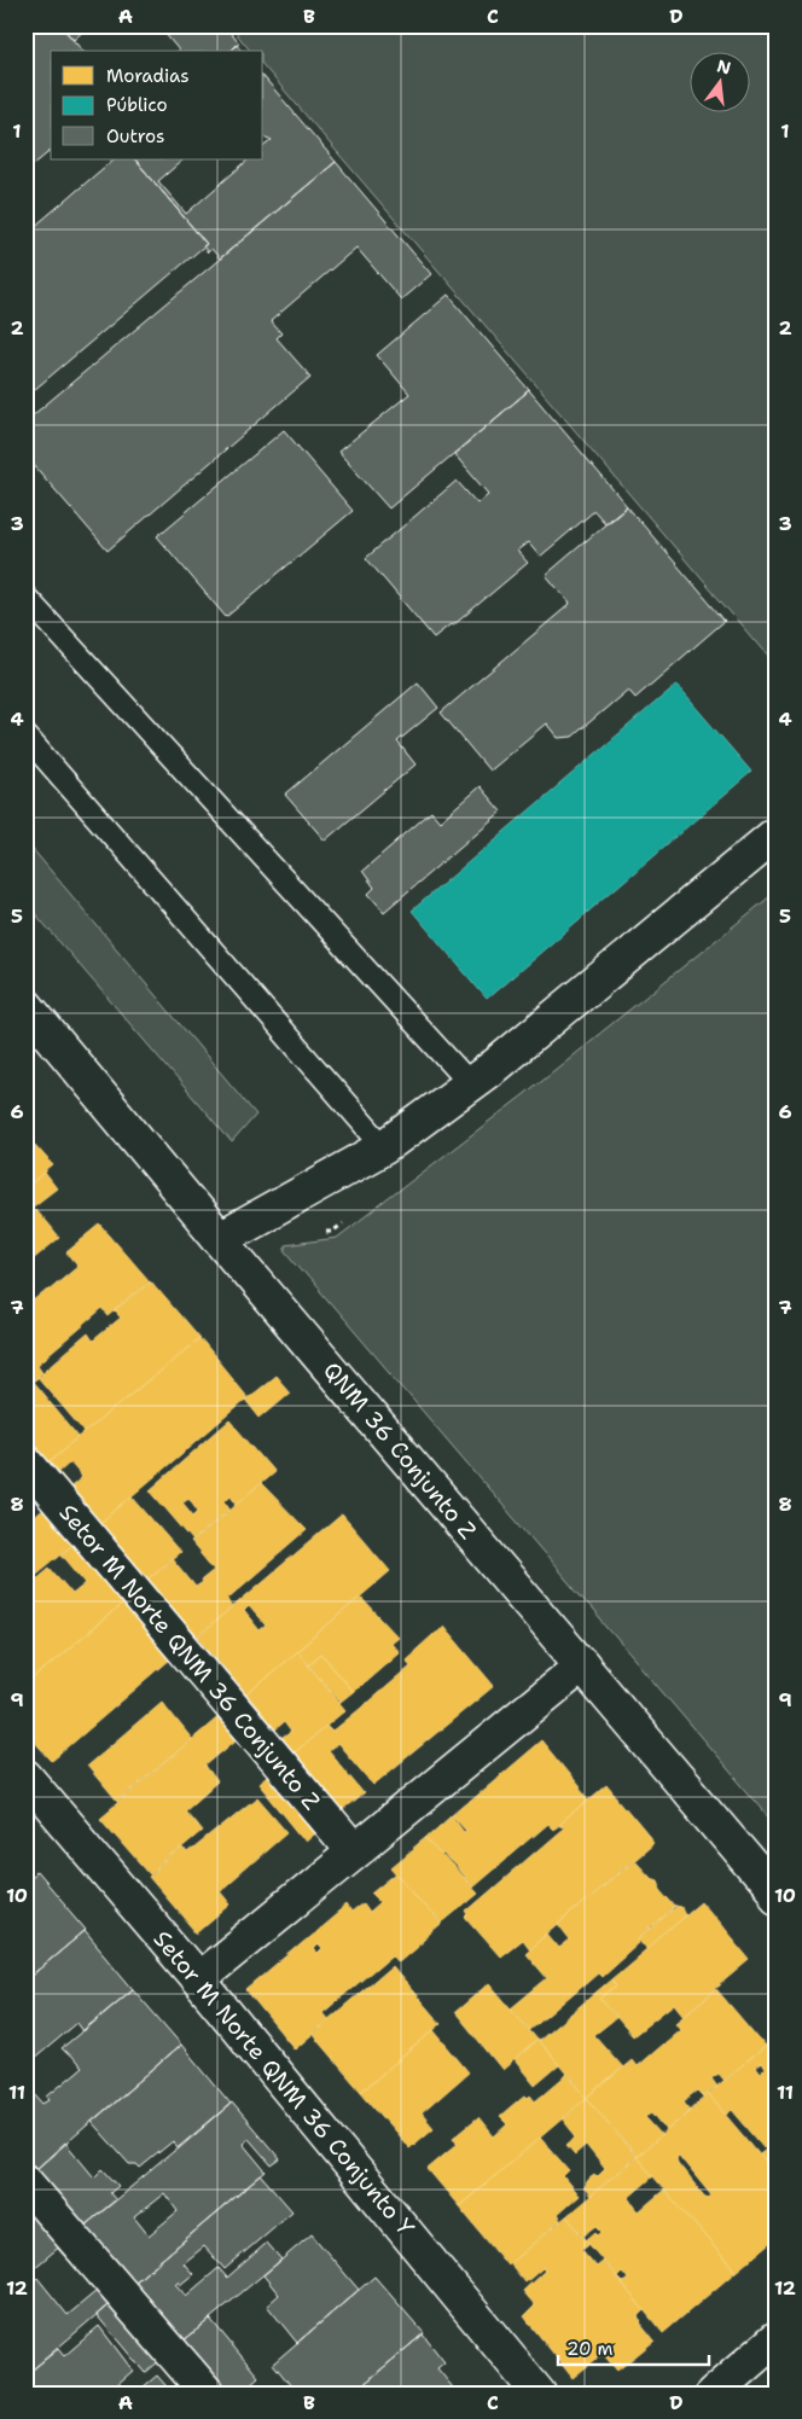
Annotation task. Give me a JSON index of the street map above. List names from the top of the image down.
{
  "streets": {
    "street": ["QNM 36 Conjunto Z", "Setor M Norte QNM 36 Conjunto Z", "Setor M Norte QNM 36 Conjunto Y"]
  },
  "legend": ["Moradias", "Público", "Outros"],
  "scale_bar": "20 m",
  "north": "top",
  "grid": {
    "columns": [
      "A",
      "B",
      "C",
      "D"
    ],
    "rows": [
      "1",
      "2",
      "3",
      "4",
      "5",
      "6",
      "7",
      "8",
      "9",
      "10",
      "11",
      "12"
    ]
  }
}
